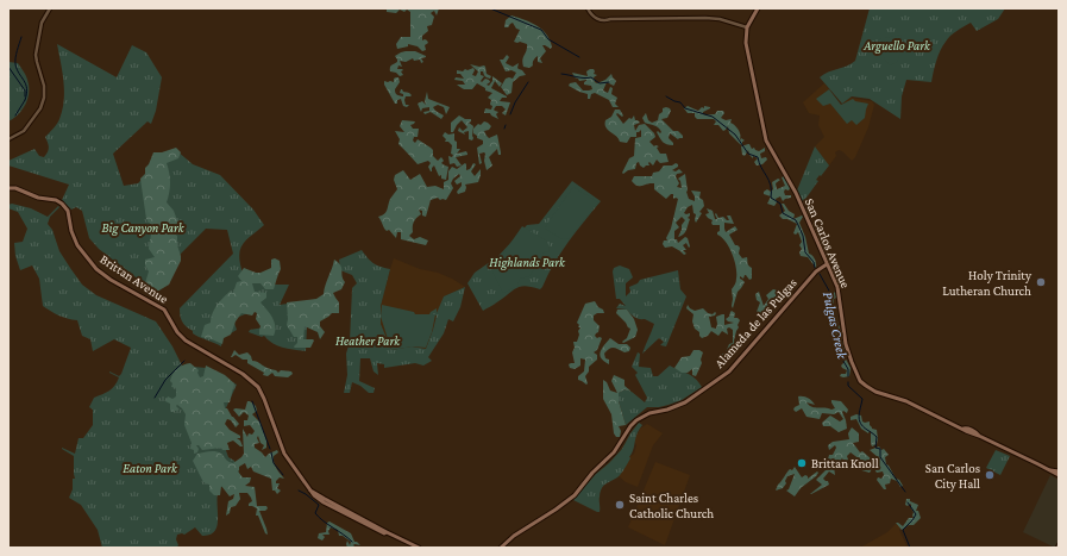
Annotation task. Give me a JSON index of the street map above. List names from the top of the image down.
{
  "streets": {
    "main road": ["San Carlos Avenue", "Brittan Avenue", "Alameda de las Pulgas"]
  },
  "crossings": [
    ["San Carlos Avenue", "Alameda de las Pulgas"]
  ],
  "water": ["Pulgas Creek"],
  "parks": [
    "Arguello Park",
    "Big Canyon Park",
    "Highlands Park",
    "Heather Park",
    "Eaton Park"
  ],
  "places": [
    "Holy Trinity Lutheran Church",
    "Brittan Knoll",
    "San Carlos City Hall",
    "Saint Charles Catholic Church"
  ]
}
